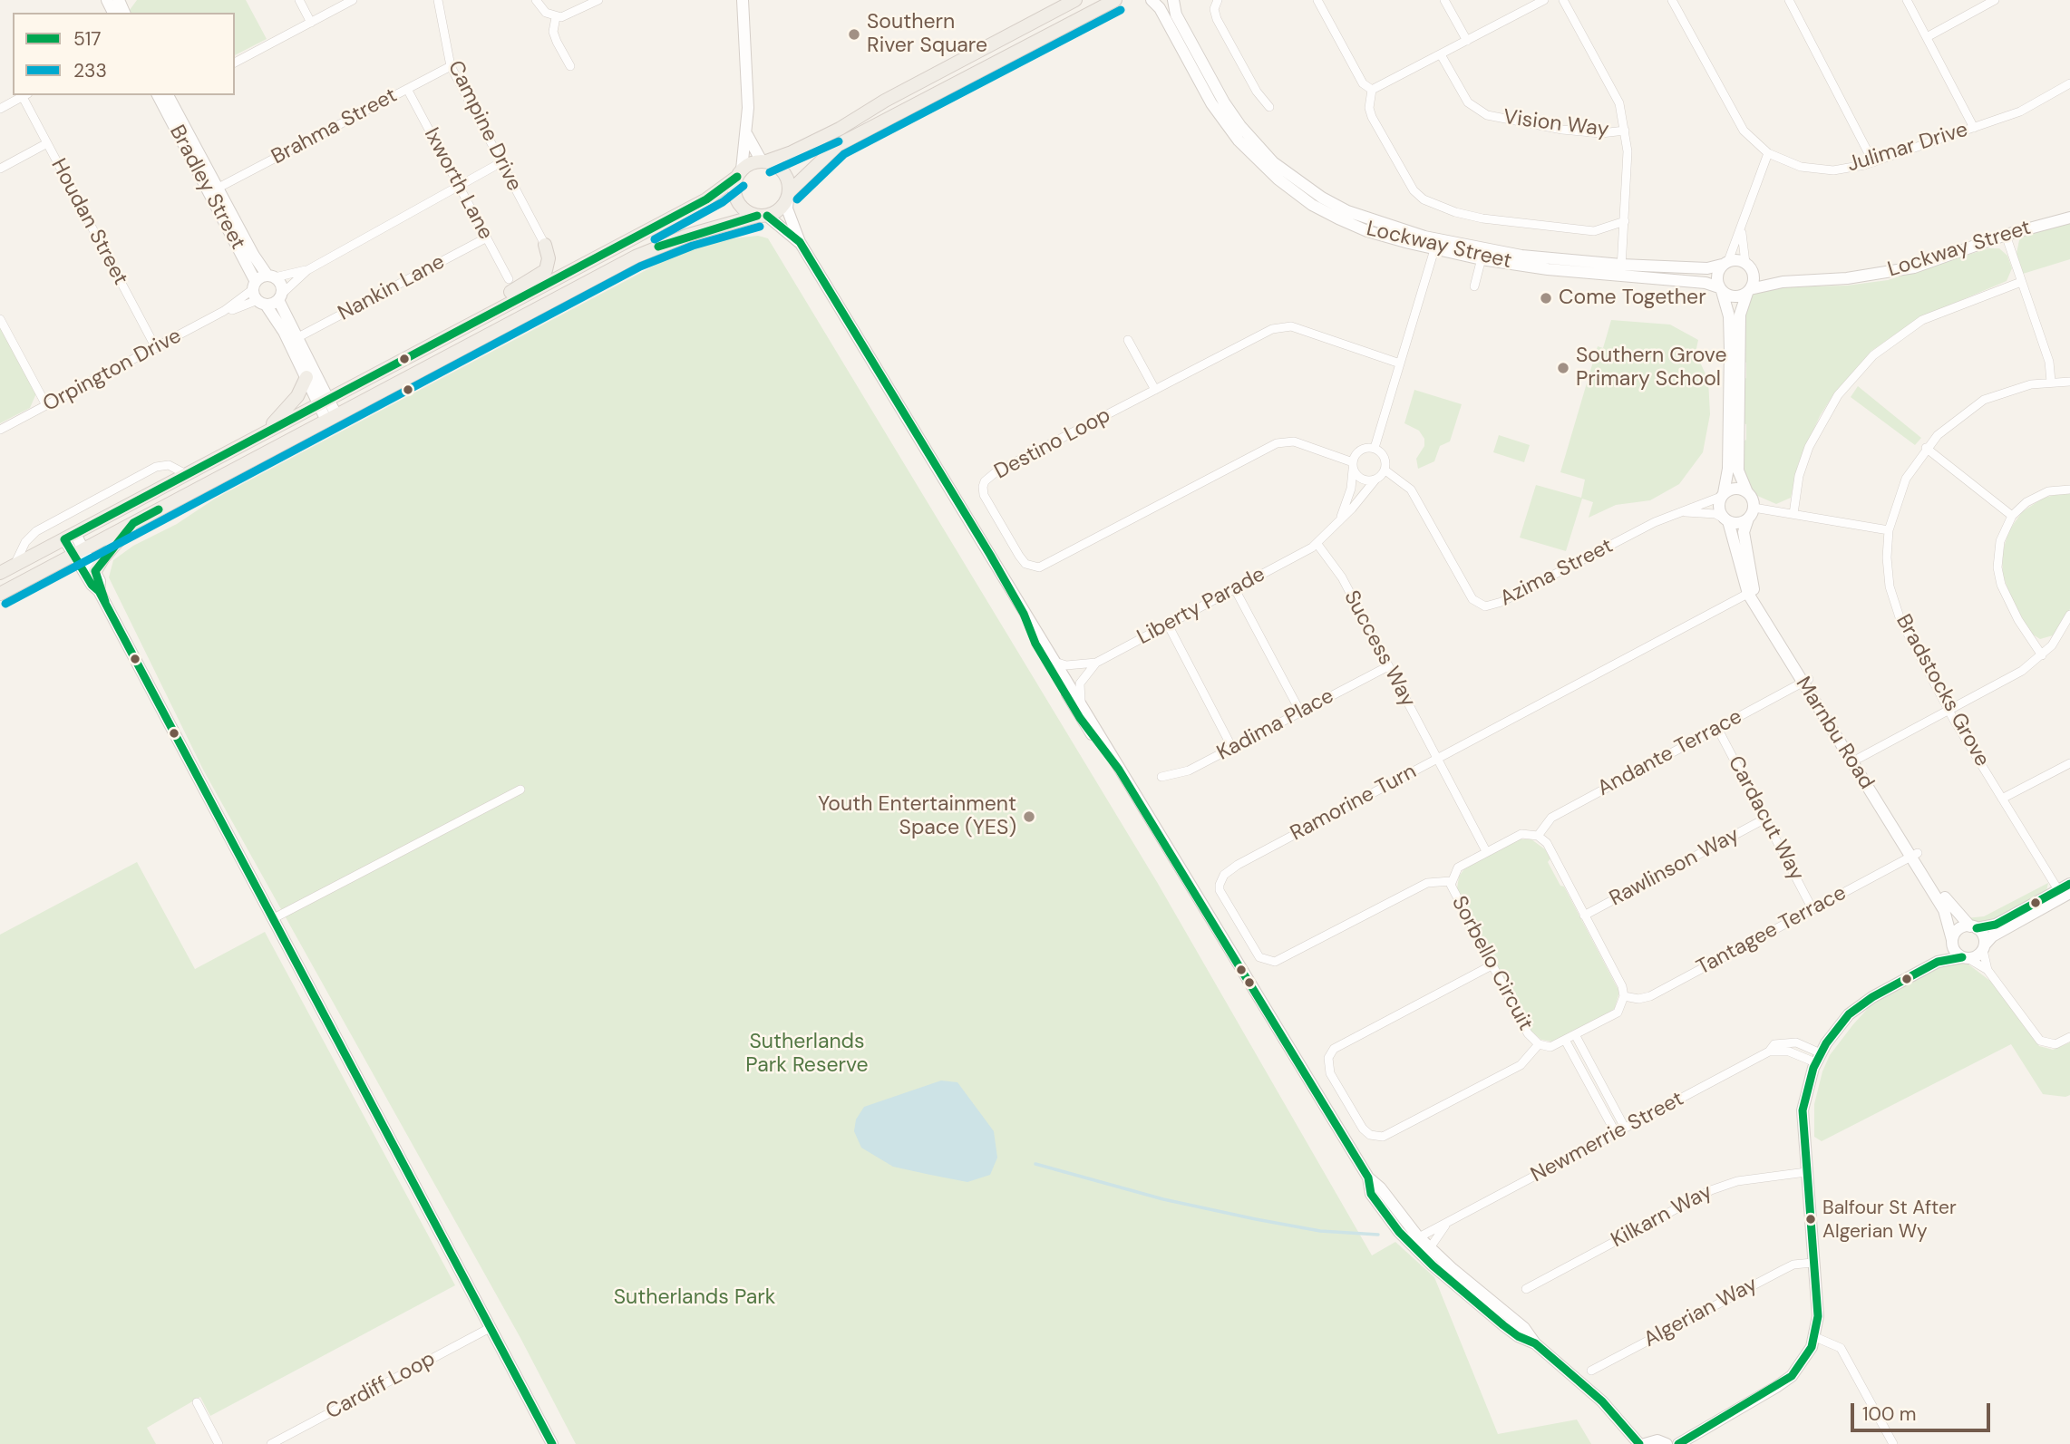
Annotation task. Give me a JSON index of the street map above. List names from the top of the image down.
{
  "streets": {
    "street": [
      "Vision Way",
      "Campine Drive",
      "Brahma Street",
      "Julimar Drive",
      "Ixworth Lane",
      "Bradley Street",
      "Houdan Street",
      "Lockway Street",
      "Nankin Lane",
      "Orpington Drive",
      "Destino Loop",
      "Azima Street",
      "Liberty Parade",
      "Success Way",
      "Bradstocks Grove",
      "Kadima Place",
      "Marnbu Road",
      "Andante Terrace",
      "Ramorine Turn",
      "Cardacut Way",
      "Rawlinson Way",
      "Tantagee Terrace",
      "Sorbello Circuit",
      "Newmerrie Street",
      "Kilkarn Way",
      "Algerian Way",
      "Cardiff Loop"
    ]
  },
  "crossings": [
    ["Campine Drive", "Brahma Street"],
    ["Brahma Street", "Ixworth Lane"],
    ["Brahma Street", "Bradley Street"],
    ["Ixworth Lane", "Nankin Lane"],
    ["Bradley Street", "Nankin Lane"],
    ["Bradley Street", "Orpington Drive"],
    ["Houdan Street", "Orpington Drive"],
    ["Destino Loop", "Azima Street"],
    ["Destino Loop", "Liberty Parade"],
    ["Azima Street", "Liberty Parade"],
    ["Liberty Parade", "Success Way"],
    ["Success Way", "Kadima Place"],
    ["Success Way", "Ramorine Turn"],
    ["Success Way", "Sorbello Circuit"],
    ["Marnbu Road", "Andante Terrace"],
    ["Marnbu Road", "Ramorine Turn"],
    ["Marnbu Road", "Tantagee Terrace"],
    ["Andante Terrace", "Cardacut Way"],
    ["Andante Terrace", "Sorbello Circuit"],
    ["Ramorine Turn", "Sorbello Circuit"],
    ["Cardacut Way", "Rawlinson Way"],
    ["Cardacut Way", "Tantagee Terrace"],
    ["Tantagee Terrace", "Sorbello Circuit"]
  ],
  "parks": ["Sutherlands Park Reserve", "Sutherlands Park"],
  "places": [
    "Southern River Square",
    "Come Together",
    "Southern Grove Primary School",
    "Youth Entertainment Space (YES)",
    "Balfour St After Algerian Wy"
  ],
  "lines": ["transit line 233", "transit line 517"],
  "legend": ["517", "233"],
  "scale_bar": "100 m"
}
